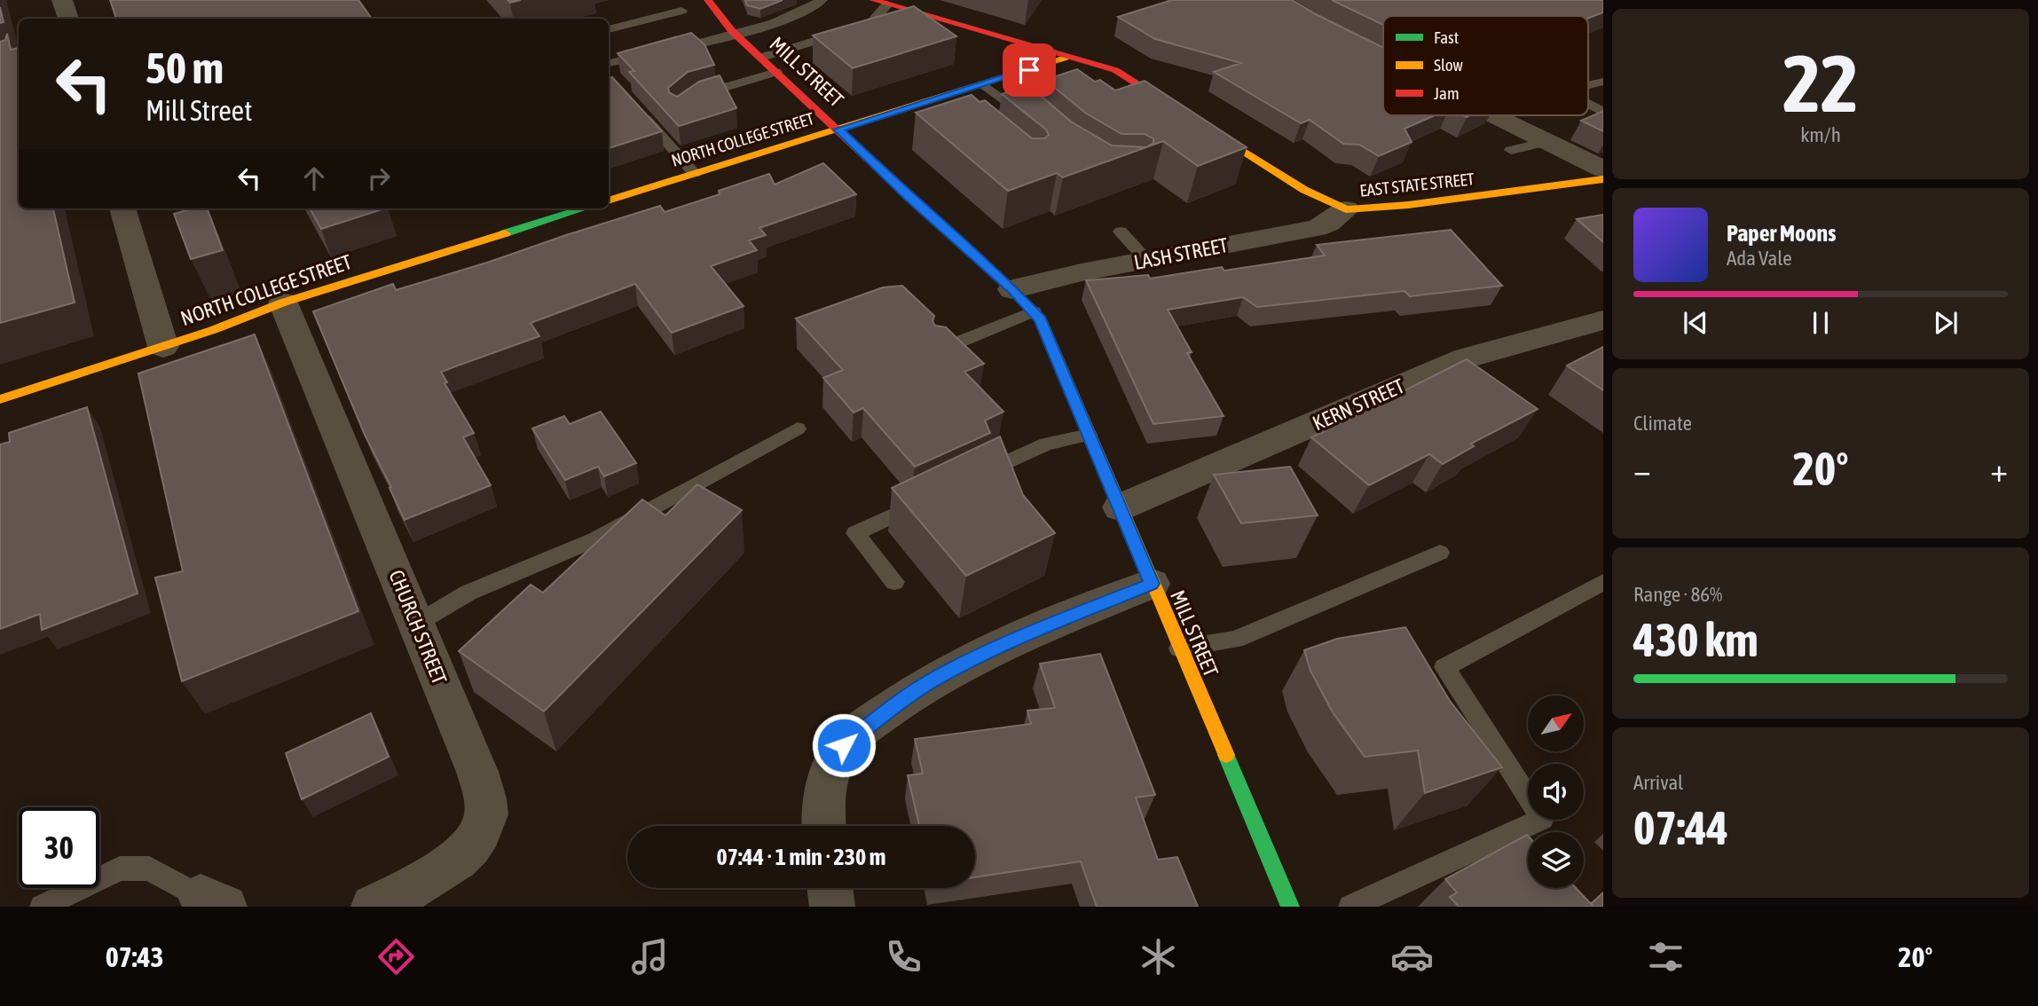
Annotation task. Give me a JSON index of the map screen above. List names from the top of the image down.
{
  "streets": {
    "street": [
      "MILL STREET",
      "NORTH COLLEGE STREET",
      "EAST STATE STREET",
      "LASH STREET",
      "KERN STREET",
      "CHURCH STREET"
    ]
  },
  "crossings": [
    ["MILL STREET", "NORTH COLLEGE STREET"],
    ["MILL STREET", "LASH STREET"],
    ["MILL STREET", "KERN STREET"],
    ["NORTH COLLEGE STREET", "EAST STATE STREET"],
    ["NORTH COLLEGE STREET", "CHURCH STREET"],
    ["EAST STATE STREET", "LASH STREET"]
  ],
  "legend": ["Fast", "Slow", "Jam"],
  "north": "top right",
  "page": {
    "tile": [
      ["22", "km/h"],
      "Climate",
      ["Range · 86%", "430 km"],
      ["Arrival", "07:44"]
    ],
    "turn": ["50 m", "Mill Street"],
    "song": ["Paper Moons", "Ada Vale"],
    "heat": ["−", "20°", "+"],
    "limit": "30",
    "trip": "07:44 · 1 min · 230 m",
    "tabs": ["07:43", "20°"]
  }
}
